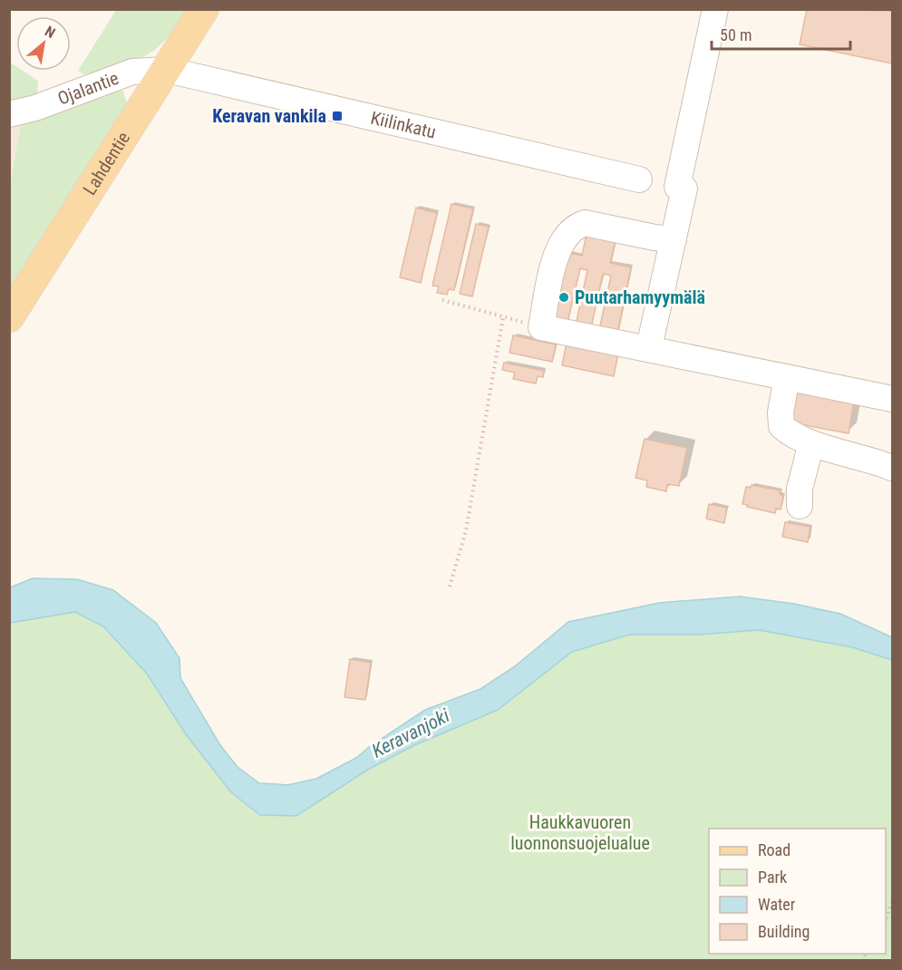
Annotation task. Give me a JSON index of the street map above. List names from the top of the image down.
{
  "streets": {
    "main road": ["Lahdentie"],
    "street": ["Ojalantie", "Kiilinkatu"]
  },
  "crossings": [
    ["Ojalantie", "Kiilinkatu"],
    ["Ojalantie", "Lahdentie"],
    ["Kiilinkatu", "Lahdentie"]
  ],
  "water": ["Keravanjoki"],
  "parks": ["Haukkavuoren luonnonsuojelualue"],
  "places": {
    "transit": ["Keravan vankila"],
    "other": ["Puutarhamyymälä"]
  },
  "legend": [
    "Road",
    "Park",
    "Water",
    "Building"
  ],
  "scale_bar": "50 m",
  "north": "top right"
}
